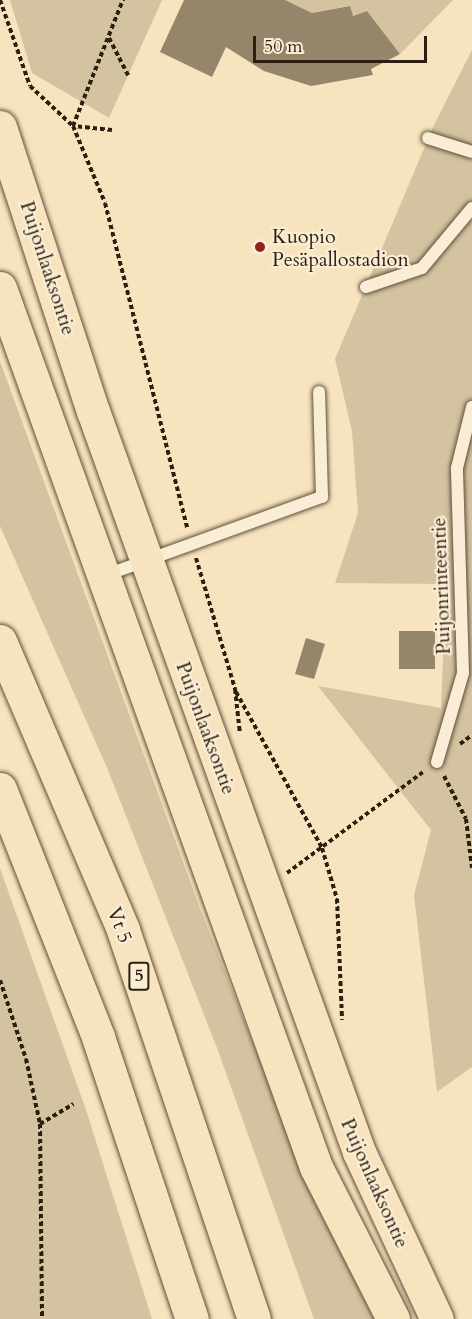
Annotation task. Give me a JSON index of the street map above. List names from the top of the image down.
{
  "streets": {
    "main road": ["Puijonlaaksontie", "Vt 5", "5"],
    "lane": ["Puijonrinteentie"]
  },
  "places": ["Kuopio Pesäpallostadion"],
  "scale_bar": "50 m"
}
